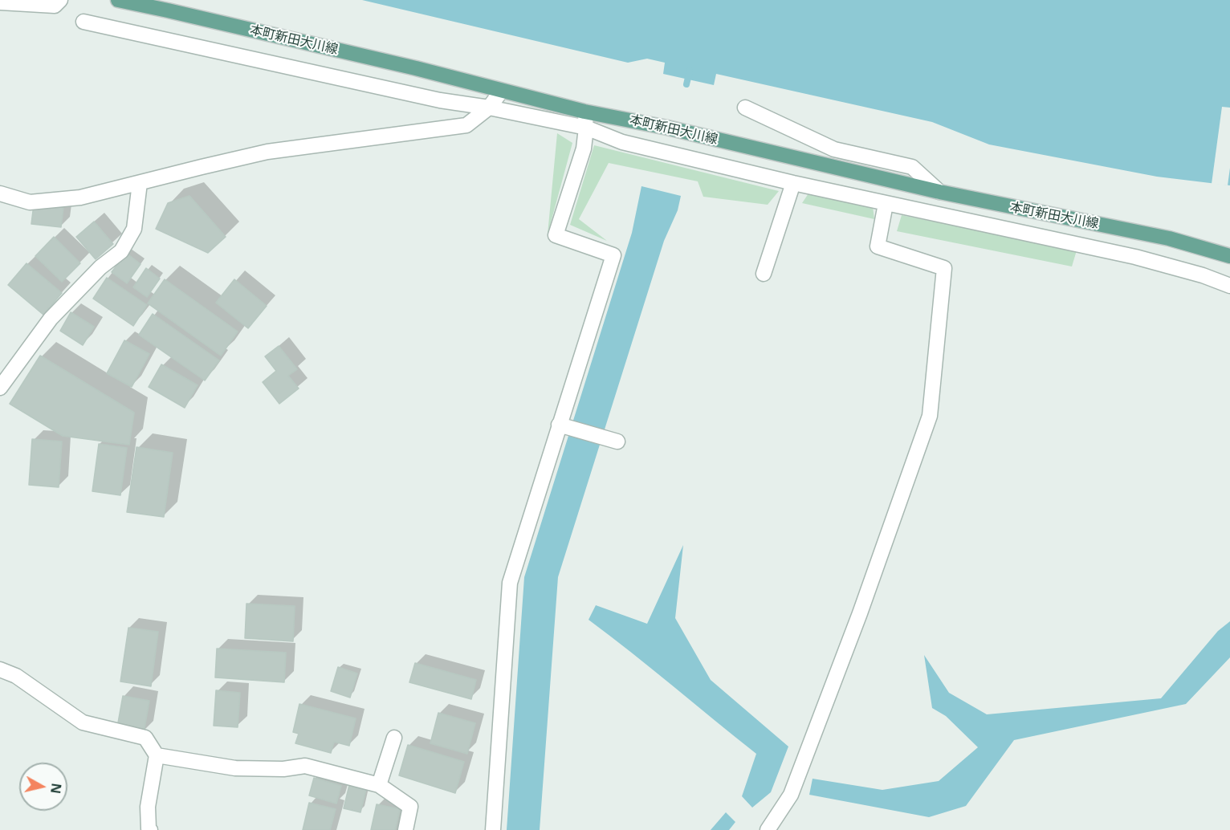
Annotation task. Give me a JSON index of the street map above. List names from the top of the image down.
{
  "streets": {
    "main road": ["本町新田大川線"]
  },
  "north": "right"
}
